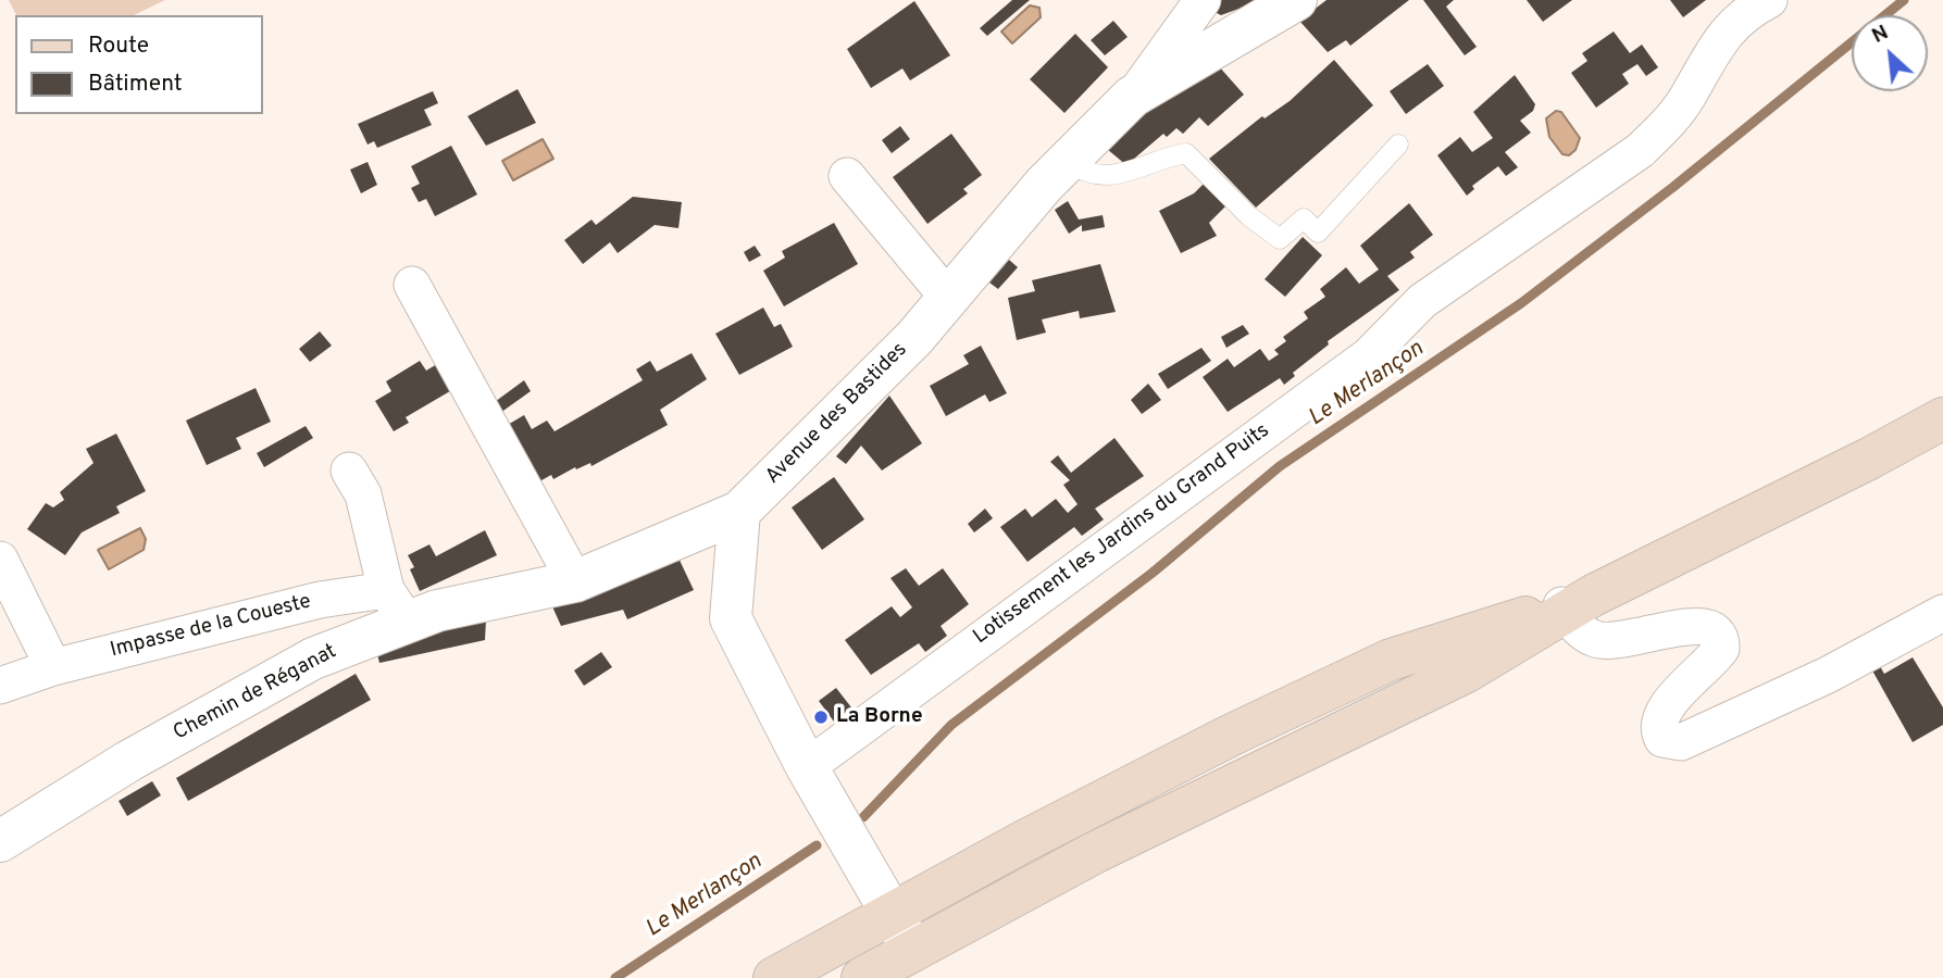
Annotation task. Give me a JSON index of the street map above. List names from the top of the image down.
{
  "streets": {
    "street": [
      "Avenue des Bastides",
      "Lotissement les Jardins du Grand Puits",
      "Impasse de la Coueste",
      "Chemin de Réganat"
    ]
  },
  "crossings": [
    ["Avenue des Bastides", "Chemin de Réganat"],
    ["Impasse de la Coueste", "Chemin de Réganat"]
  ],
  "water": ["Le Merlançon"],
  "places": ["La Borne"],
  "legend": ["Route", "Bâtiment"],
  "north": "top left"
}
